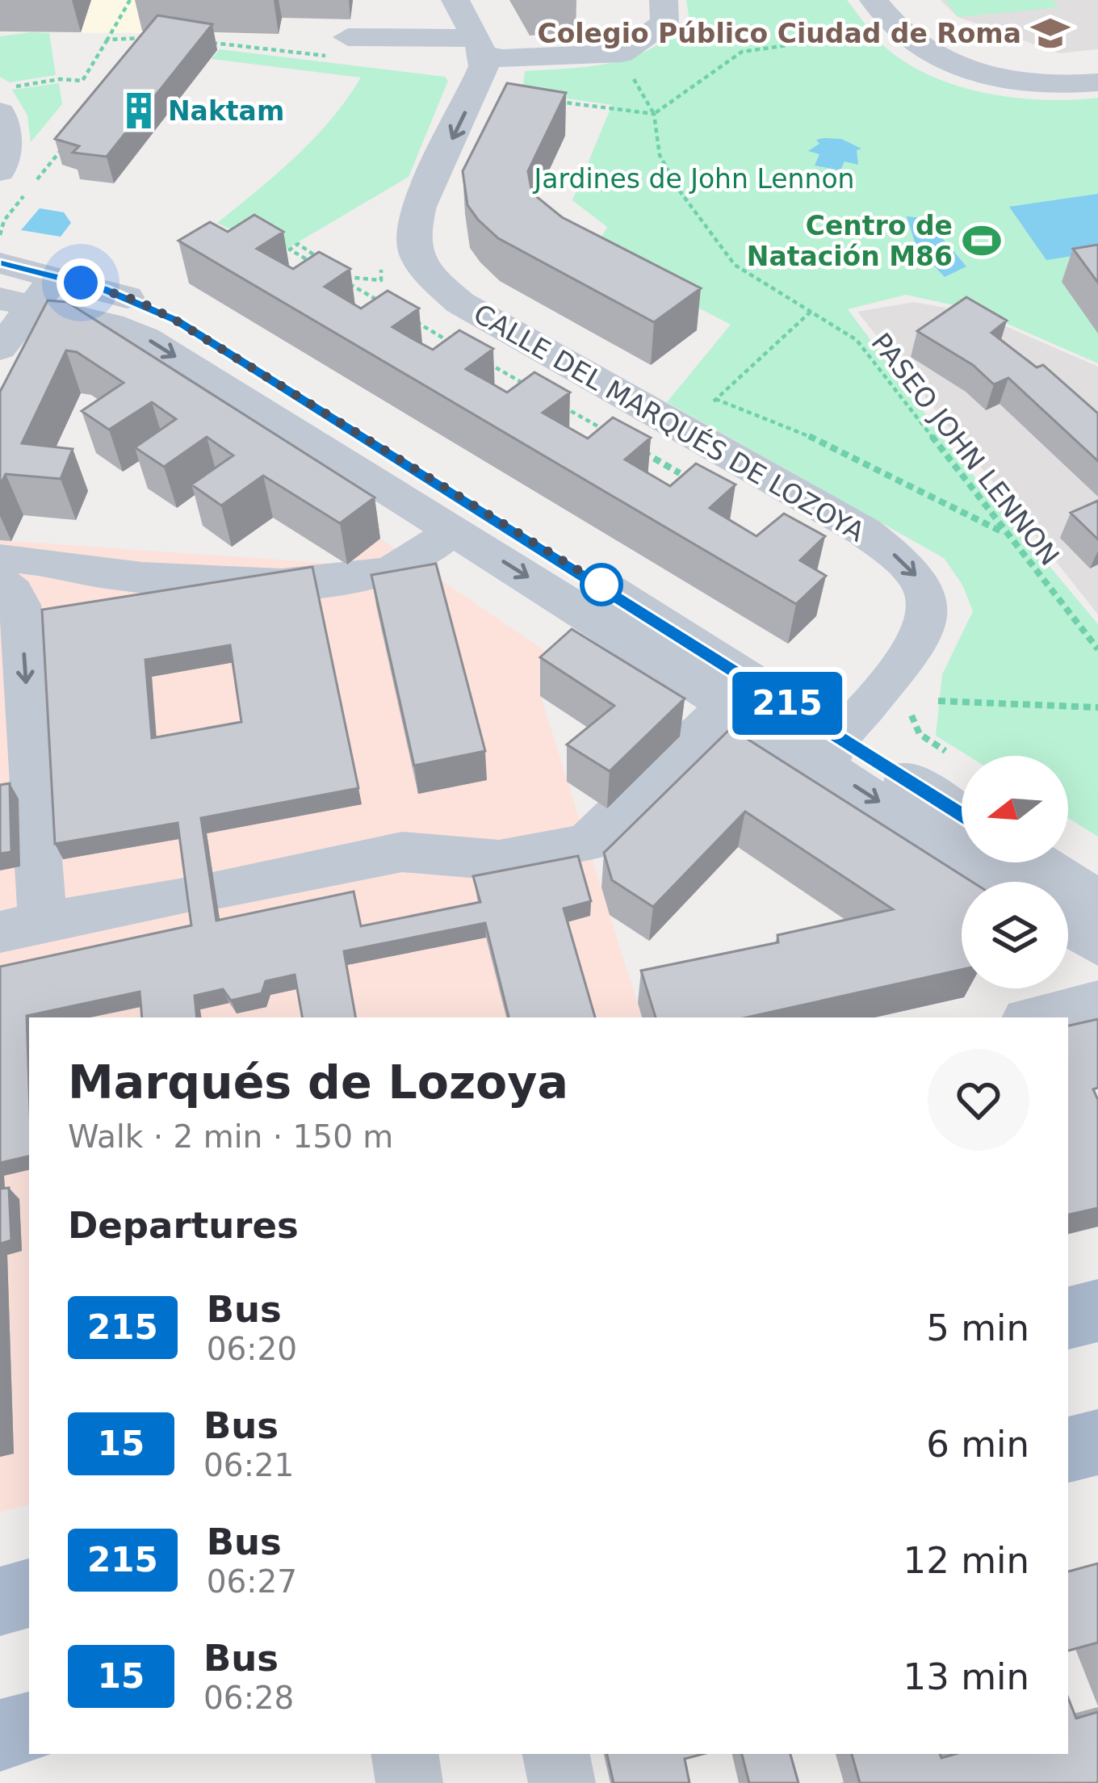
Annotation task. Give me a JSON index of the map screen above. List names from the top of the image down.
{
  "streets": {
    "street": ["CALLE DEL MARQUÉS DE LOZOYA"],
    "path": ["PASEO JOHN LENNON"]
  },
  "parks": ["Jardines de John Lennon"],
  "places": {
    "school or university": ["Colegio Público Ciudad de Roma"],
    "building": ["Naktam"],
    "sports": ["Centro de Natación M86"]
  },
  "lines": ["bus line 215"],
  "north": "left",
  "page": {
    "on_map": "215",
    "heading": [
      ["Marqués de Lozoya", "Walk · 2 min · 150 m"],
      "Departures"
    ],
    "list": [
      {
        "mark": "215",
        "name": "Bus",
        "note": "06:20",
        "value": "5 min"
      },
      {
        "mark": "15",
        "name": "Bus",
        "note": "06:21",
        "value": "6 min"
      },
      {
        "mark": "215",
        "name": "Bus",
        "note": "06:27",
        "value": "12 min"
      },
      {
        "mark": "15",
        "name": "Bus",
        "note": "06:28",
        "value": "13 min"
      }
    ]
  }
}
